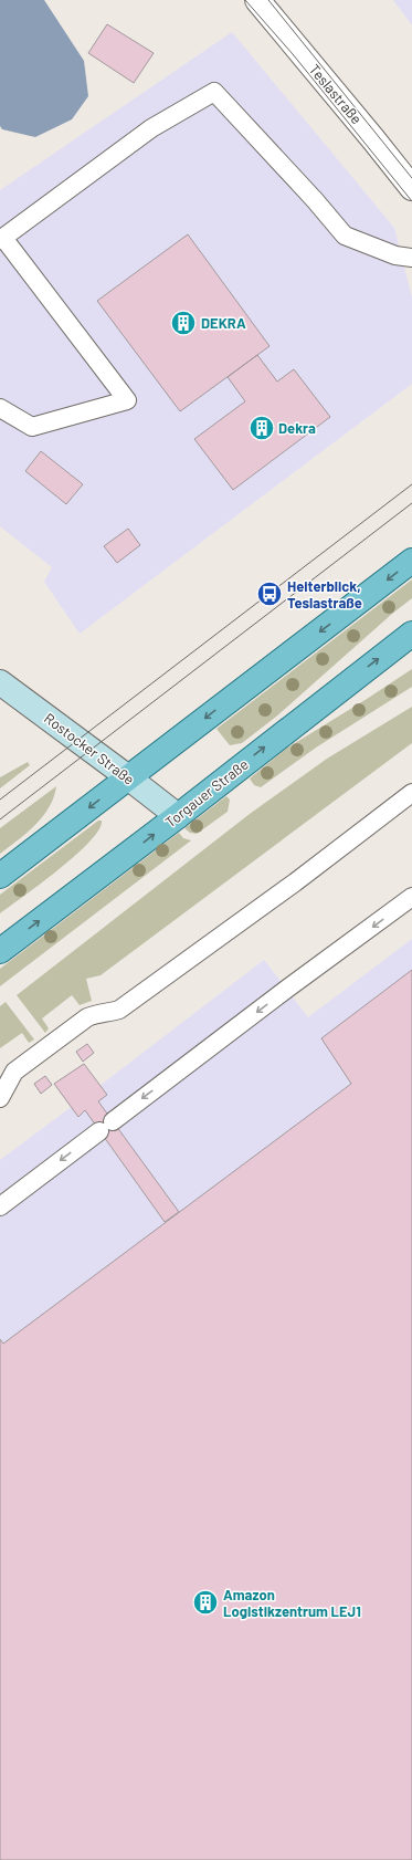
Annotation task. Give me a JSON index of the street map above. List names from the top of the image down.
{
  "streets": {
    "main road": ["Rostocker Straße", "Torgauer Straße"],
    "street": ["Teslastraße"]
  },
  "crossings": [
    ["Rostocker Straße", "Torgauer Straße"]
  ],
  "places": {
    "building": ["DEKRA", "Dekra", "Amazon Logistikzentrum LEJ1"],
    "bus stop": ["Heiterblick, Teslastraße"]
  }
}
